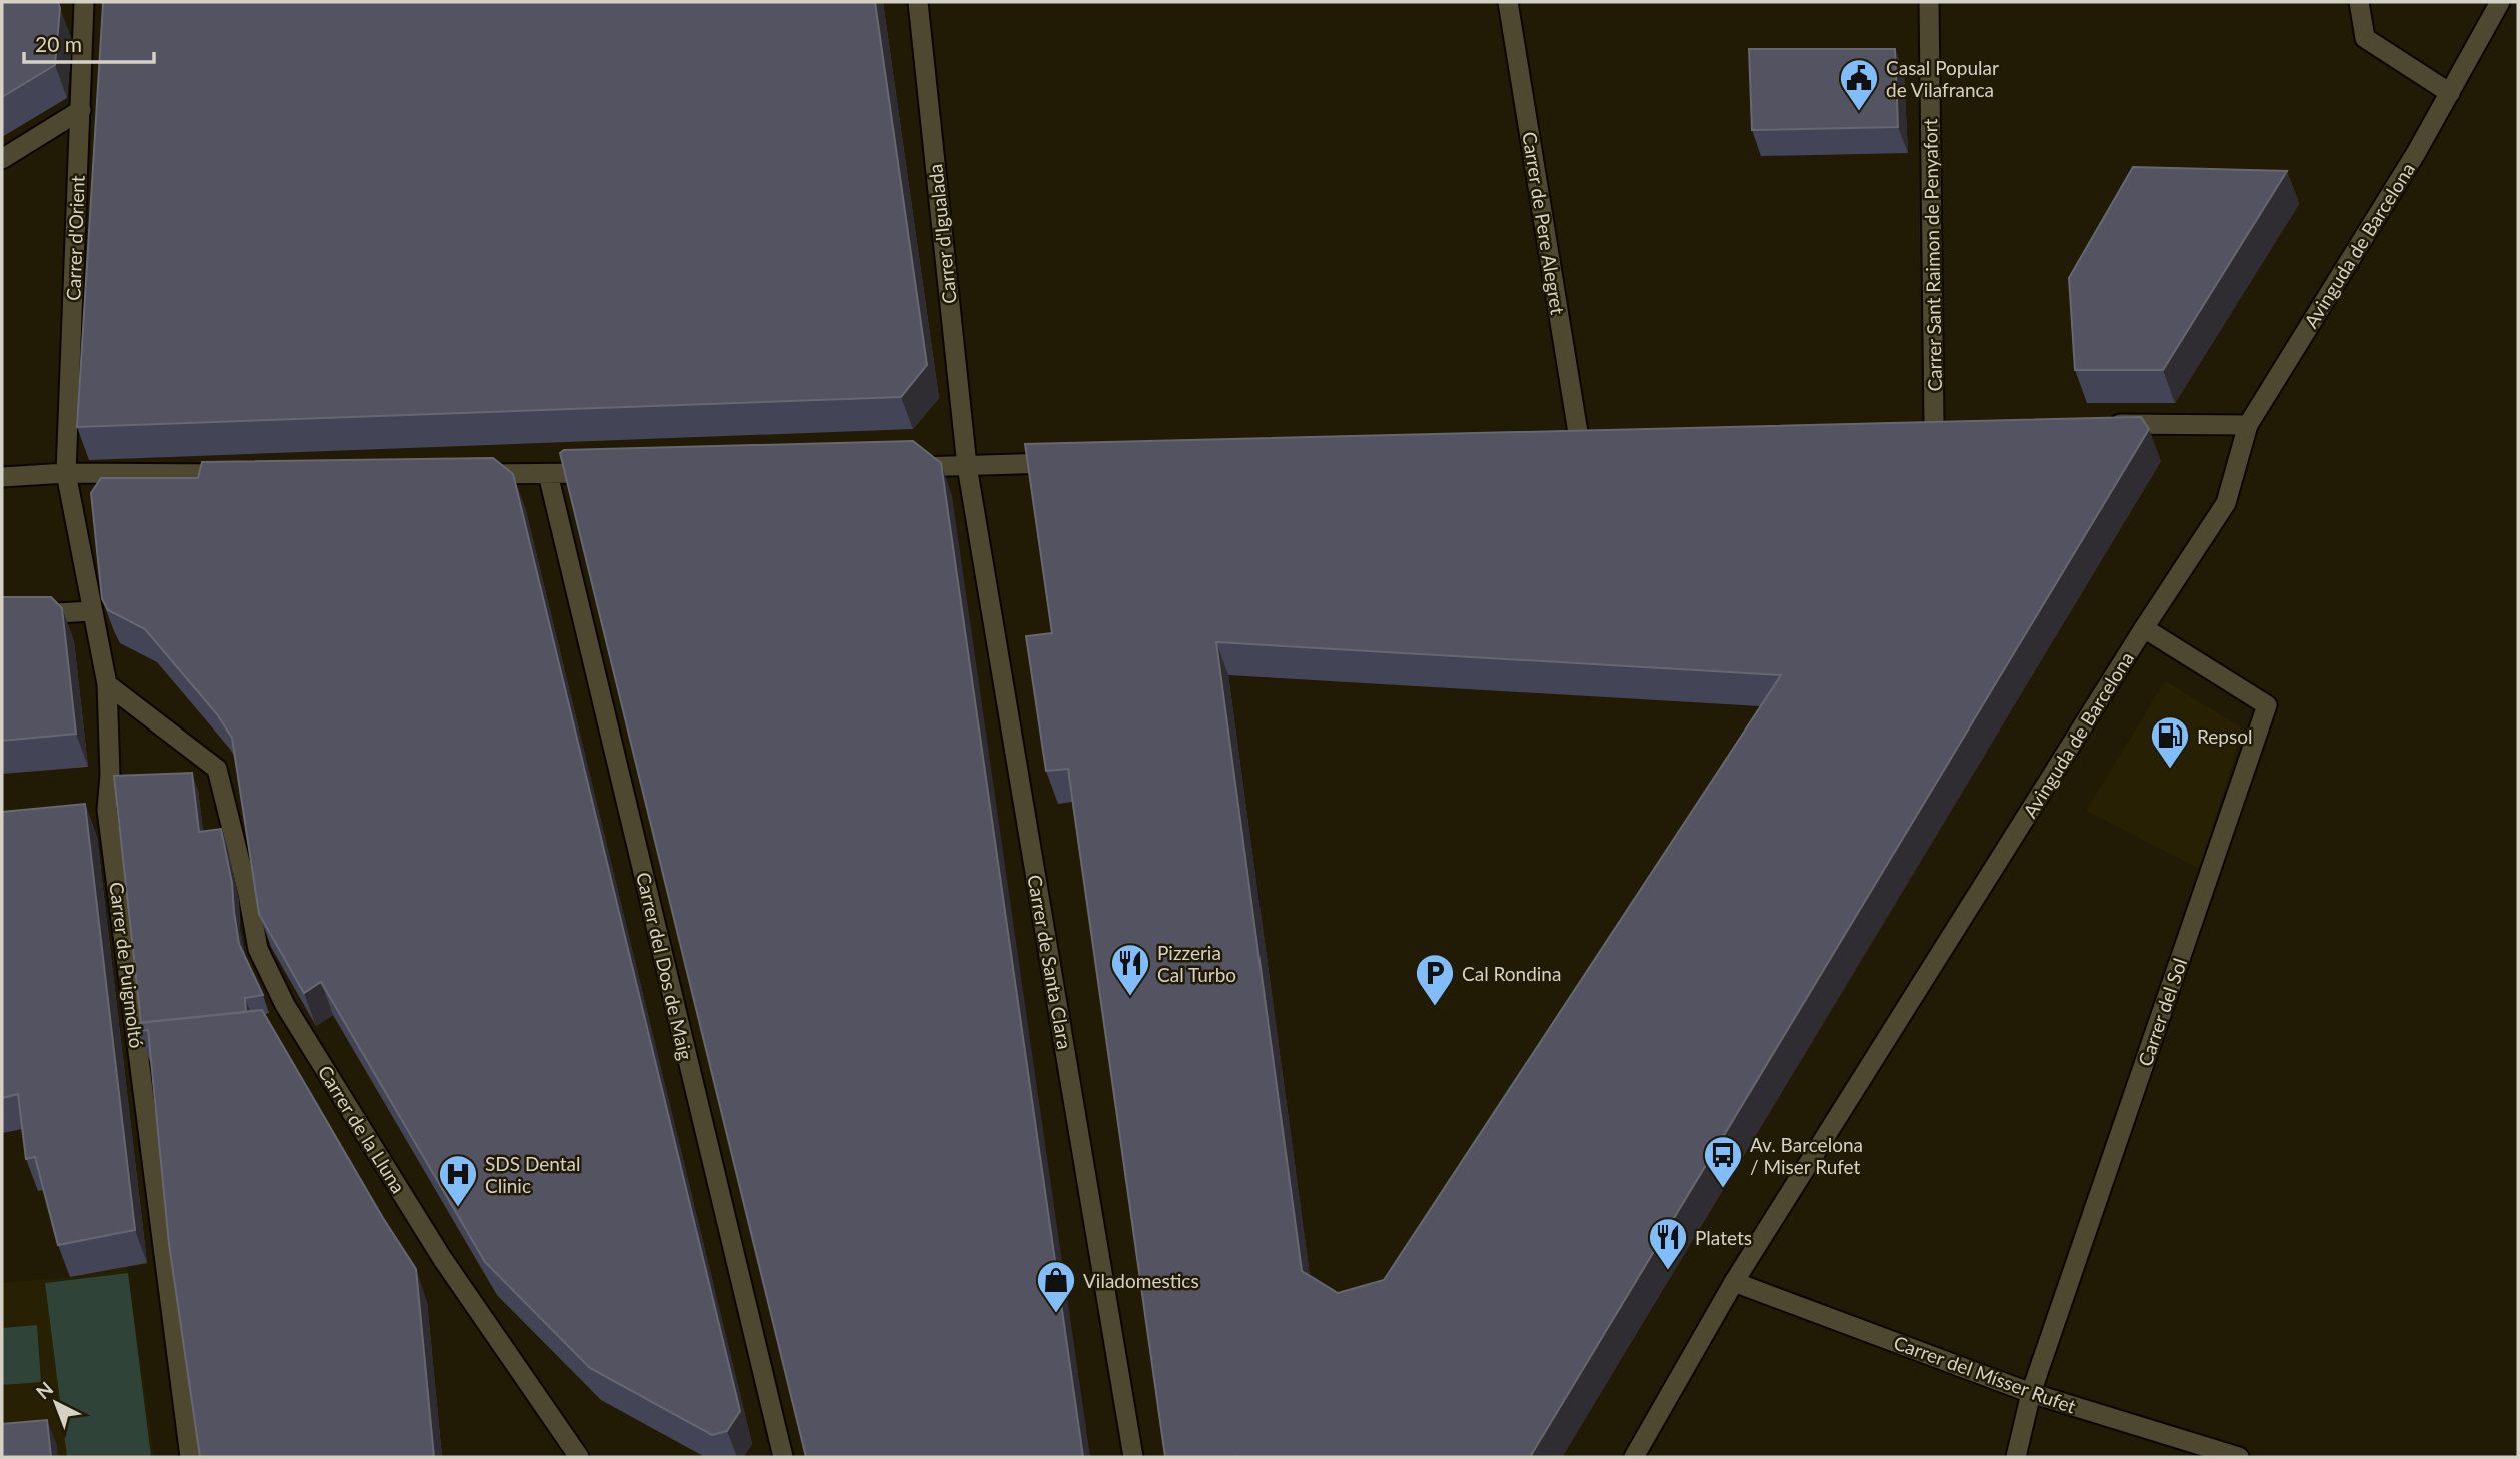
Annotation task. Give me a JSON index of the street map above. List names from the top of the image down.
{
  "streets": {
    "street": [
      "Carrer de Pere Alegret",
      "Carrer d'Igualada",
      "Carrer d'Orient",
      "Avinguda de Barcelona",
      "Carrer Sant Raimon de Penyafort",
      "Carrer de Santa Clara",
      "Carrer de Puigmoltó",
      "Carrer del Dos de Maig",
      "Carrer del Sol",
      "Carrer de la Lluna",
      "Carrer del Mísser Rufet"
    ]
  },
  "crossings": [
    ["Carrer d'Igualada", "Carrer de Santa Clara"],
    ["Carrer d'Orient", "Carrer de Puigmoltó"],
    ["Avinguda de Barcelona", "Carrer del Sol"],
    ["Avinguda de Barcelona", "Carrer del Mísser Rufet"],
    ["Carrer de Puigmoltó", "Carrer de la Lluna"],
    ["Carrer del Sol", "Carrer del Mísser Rufet"]
  ],
  "places": {
    "public building": ["Casal Popular de Vilafranca"],
    "fuel station": ["Repsol"],
    "restaurant": ["Pizzeria Cal Turbo", "Platets"],
    "parking": ["Cal Rondina"],
    "bus stop": ["Av. Barcelona / Miser Rufet"],
    "hospital": ["SDS Dental Clinic"],
    "shop": ["Viladomestics"]
  },
  "scale_bar": "20 m",
  "north": "top left"
}
